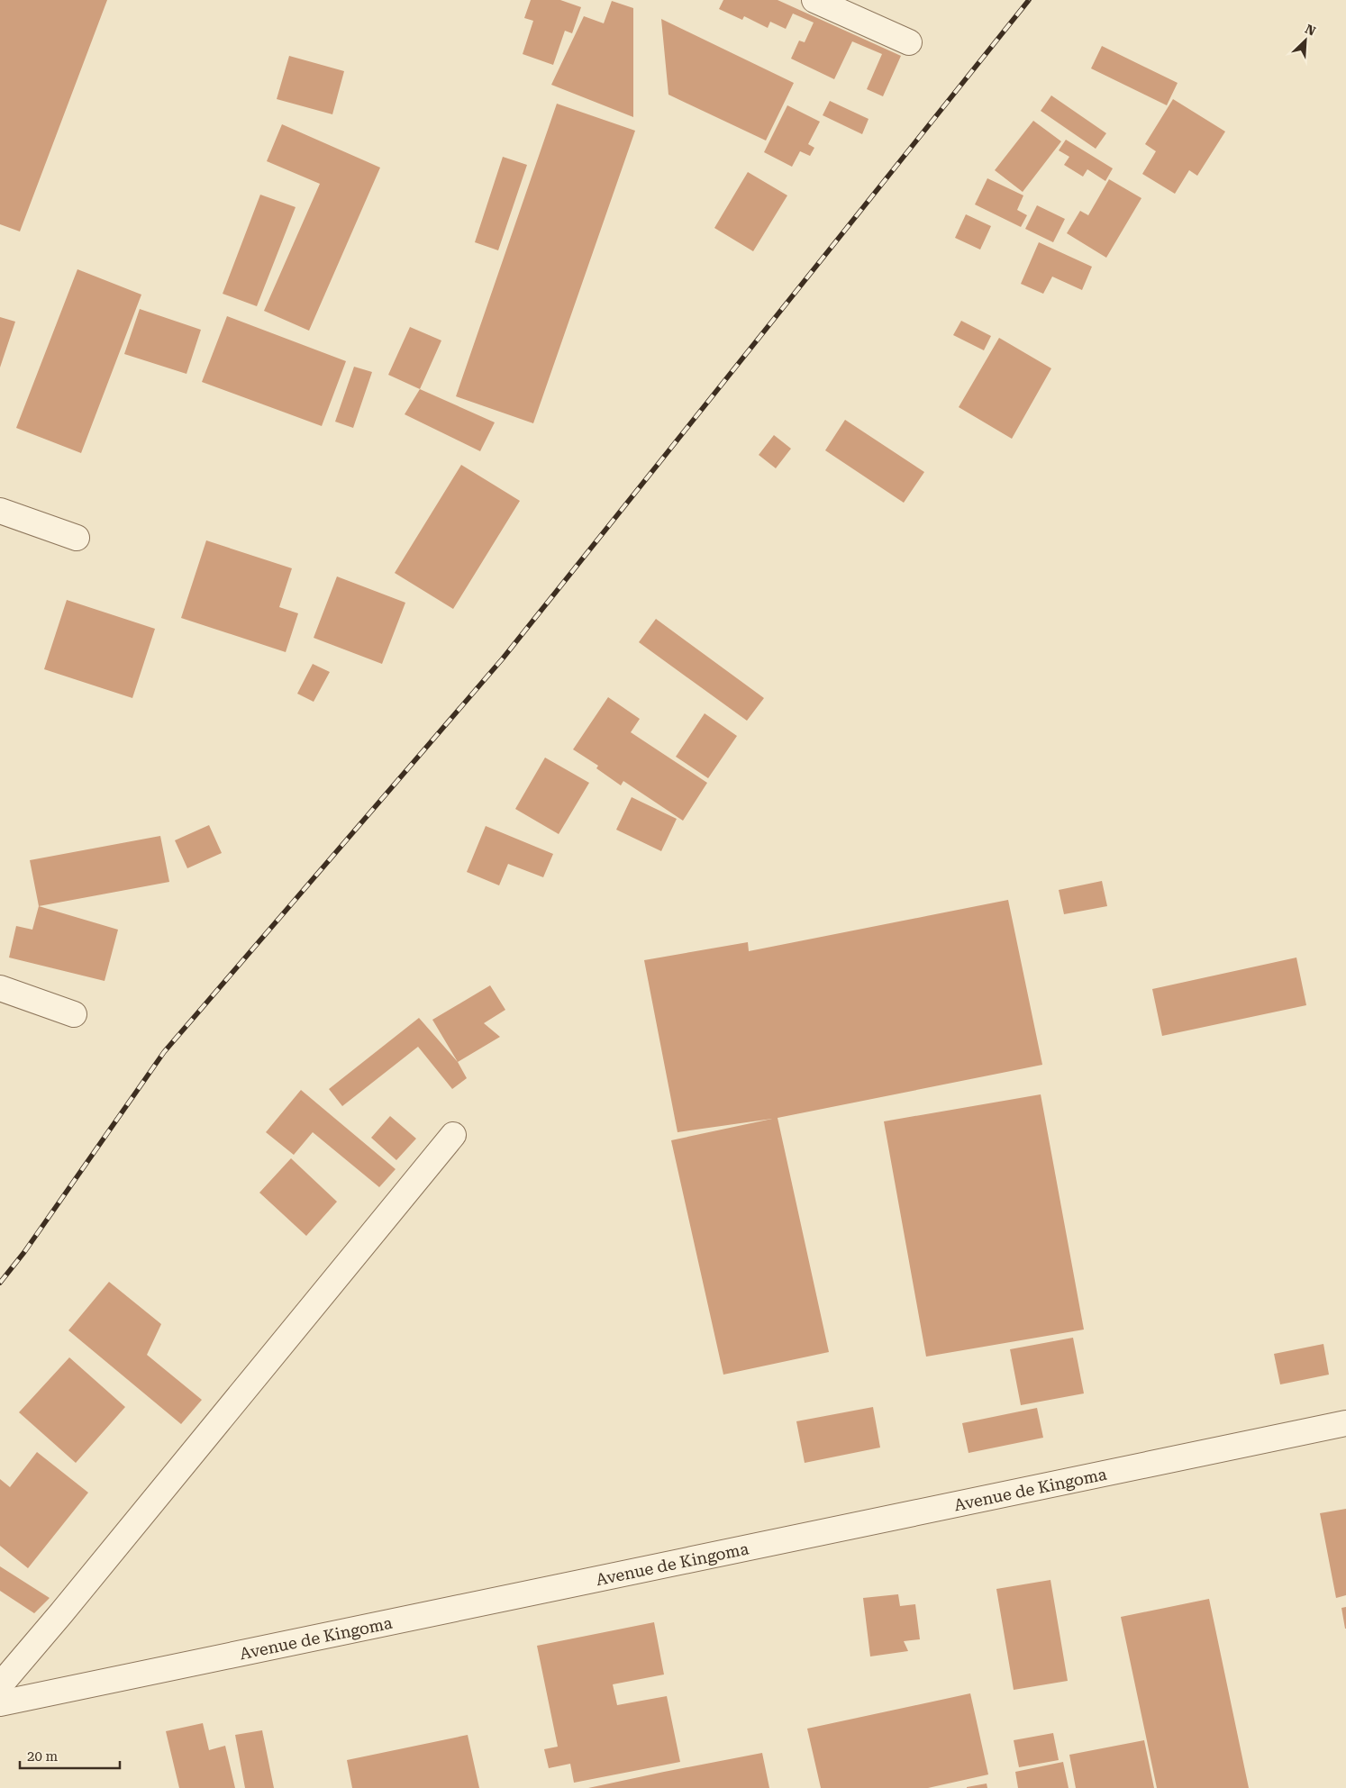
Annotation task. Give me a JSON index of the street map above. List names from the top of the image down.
{
  "streets": {
    "street": ["Avenue de Kingoma"]
  },
  "scale_bar": "20 m",
  "north": "top right"
}
